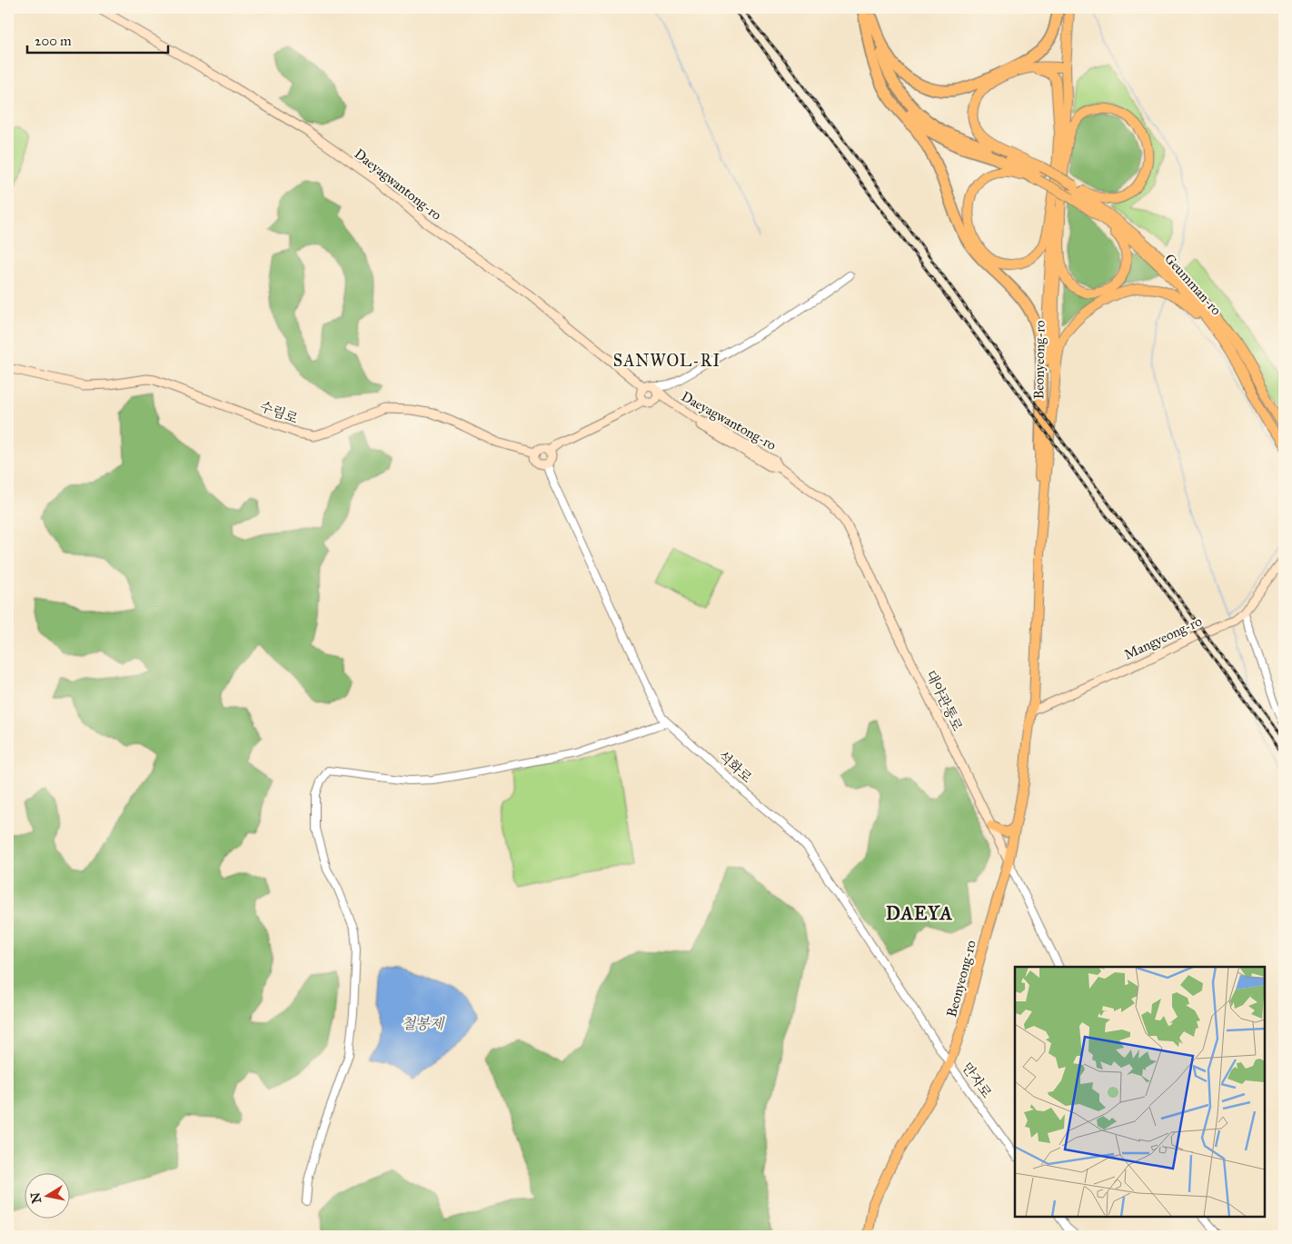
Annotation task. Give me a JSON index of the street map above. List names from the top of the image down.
{
  "streets": {
    "main road": [
      "Daeyagwantong-ro",
      "Geumman-ro",
      "Beonyeong-ro",
      "수림로",
      "Mangyeong-ro",
      "대야관통로"
    ],
    "street": ["석화로", "만자로"]
  },
  "crossings": [
    ["Daeyagwantong-ro", "수림로"],
    ["Daeyagwantong-ro", "대야관통로"],
    ["Beonyeong-ro", "Mangyeong-ro"],
    ["Beonyeong-ro", "대야관통로"],
    ["Beonyeong-ro", "석화로"],
    ["Beonyeong-ro", "만자로"],
    ["수림로", "석화로"],
    ["석화로", "만자로"]
  ],
  "districts": ["SANWOL-RI", "DAEYA"],
  "water": ["철봉제"],
  "scale_bar": "200 m",
  "north": "left"
}
